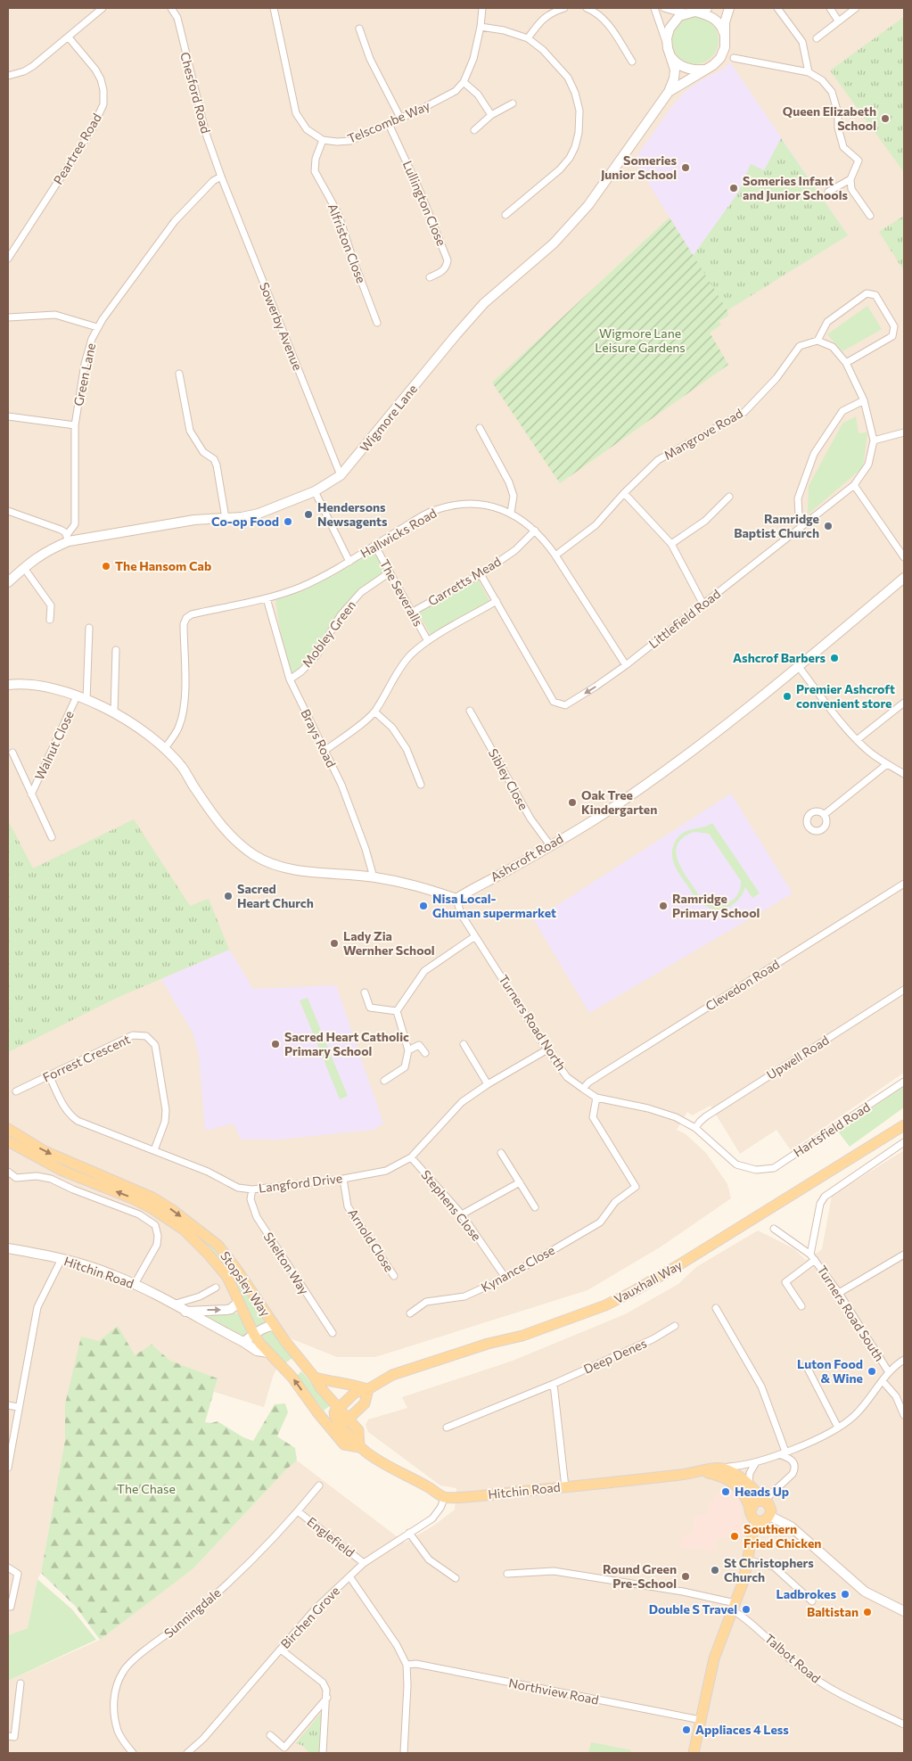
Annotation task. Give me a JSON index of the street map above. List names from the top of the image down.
{
  "streets": {
    "main road": ["Hitchin Road", "Vauxhall Way", "Stopsley Way"],
    "street": [
      "Chesford Road",
      "Telscombe Way",
      "Peartree Road",
      "Lullington Close",
      "Alfriston Close",
      "Sowerby Avenue",
      "Green Lane",
      "Wigmore Lane",
      "Mangrove Road",
      "Hallwicks Road",
      "Garretts Mead",
      "The Severalls",
      "Littlefield Road",
      "Mobley Green",
      "Brays Road",
      "Walnut Close",
      "Sibley Close",
      "Ashcroft Road",
      "Clevedon Road",
      "Turners Road North",
      "Upwell Road",
      "Forrest Crescent",
      "Hartsfield Road",
      "Langford Drive",
      "Stephens Close",
      "Arnold Close",
      "Shelton Way",
      "Kynance Close",
      "Turners Road South",
      "Deep Denes",
      "Englefield",
      "Sunningdale",
      "Birchen Grove",
      "Talbot Road",
      "Northview Road"
    ]
  },
  "crossings": [
    ["Chesford Road", "Sowerby Avenue"],
    ["Chesford Road", "Green Lane"],
    ["Telscombe Way", "Lullington Close"],
    ["Telscombe Way", "Alfriston Close"],
    ["Sowerby Avenue", "Green Lane"],
    ["Sowerby Avenue", "Wigmore Lane"],
    ["Green Lane", "Wigmore Lane"],
    ["Mangrove Road", "Hallwicks Road"],
    ["Hallwicks Road", "Garretts Mead"],
    ["Hallwicks Road", "The Severalls"],
    ["Hallwicks Road", "Littlefield Road"],
    ["Hallwicks Road", "Brays Road"],
    ["Garretts Mead", "The Severalls"],
    ["Garretts Mead", "Littlefield Road"],
    ["The Severalls", "Mobley Green"],
    ["Mobley Green", "Brays Road"],
    ["Sibley Close", "Ashcroft Road"],
    ["Ashcroft Road", "Turners Road North"],
    ["Clevedon Road", "Turners Road North"],
    ["Turners Road North", "Upwell Road"],
    ["Turners Road North", "Hartsfield Road"],
    ["Turners Road North", "Langford Drive"],
    ["Turners Road North", "Kynance Close"],
    ["Forrest Crescent", "Langford Drive"],
    ["Langford Drive", "Stephens Close"],
    ["Langford Drive", "Arnold Close"],
    ["Langford Drive", "Shelton Way"],
    ["Stephens Close", "Kynance Close"],
    ["Hitchin Road", "Stopsley Way"],
    ["Hitchin Road", "Birchen Grove"],
    ["Vauxhall Way", "Stopsley Way"],
    ["Englefield", "Sunningdale"],
    ["Englefield", "Birchen Grove"]
  ],
  "parks": ["Wigmore Lane Leisure Gardens", "The Chase"],
  "places": [
    "Queen Elizabeth School",
    "Someries Junior School",
    "Someries Infant and Junior Schools",
    "Hendersons Newsagents",
    "Co-op Food",
    "Ramridge Baptist Church",
    "The Hansom Cab",
    "Ashcrof Barbers",
    "Premier Ashcroft convenient store",
    "Oak Tree Kindergarten",
    "Sacred Heart Church",
    "Nisa Local- Ghuman supermarket",
    "Ramridge Primary School",
    "Lady Zia Wernher School",
    "Sacred Heart Catholic Primary School",
    "Luton Food & Wine",
    "Heads Up",
    "Southern Fried Chicken",
    "St Christophers Church",
    "Round Green Pre-School",
    "Ladbrokes",
    "Double S Travel",
    "Baltistan",
    "Appliaces 4 Less"
  ]
}
